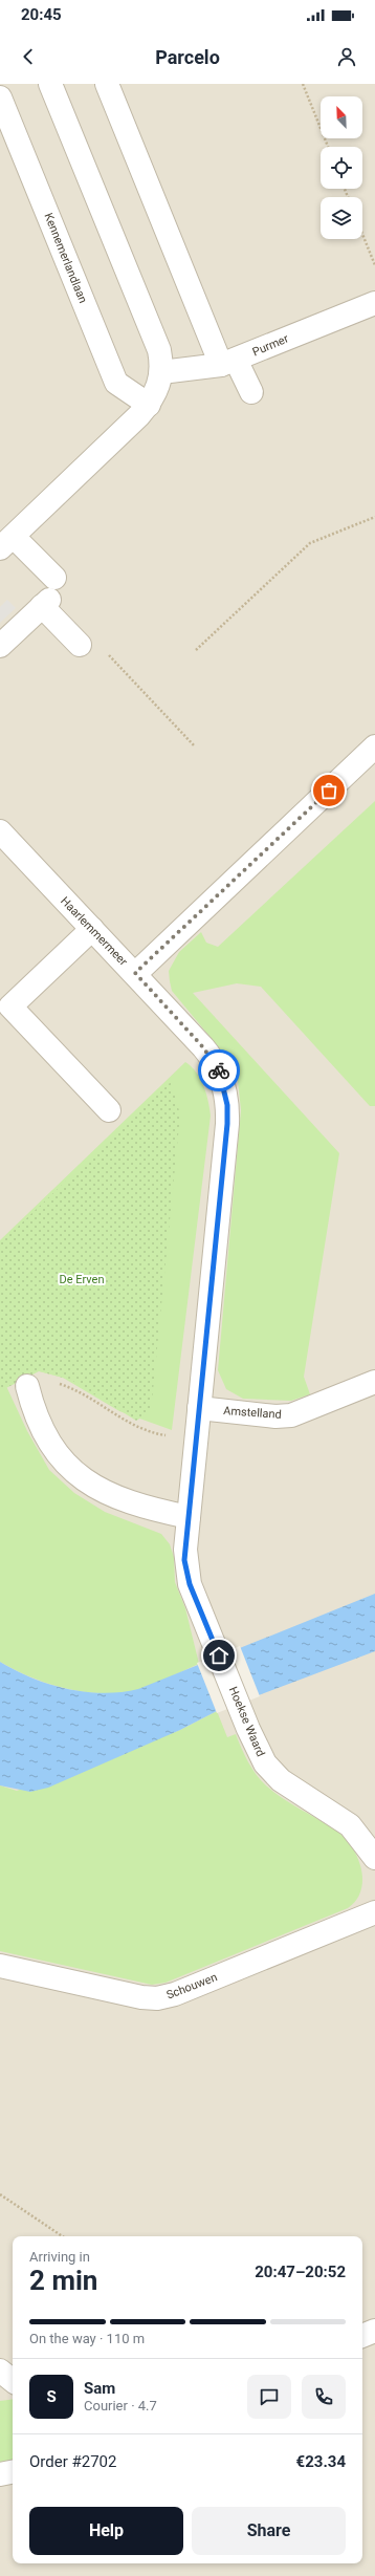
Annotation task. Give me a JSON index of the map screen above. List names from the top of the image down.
{
  "streets": {
    "street": [
      "Kennemerlandlaan",
      "Purmer",
      "Haarlemmermeer",
      "Amstelland",
      "Hoekse Waard",
      "Schouwen"
    ]
  },
  "crossings": [
    ["Haarlemmermeer", "Hoekse Waard"],
    ["Amstelland", "Hoekse Waard"]
  ],
  "parks": ["De Erven"],
  "north": "top left",
  "page": {
    "status": "20:45",
    "header": "Parcelo",
    "heading": ["2 min", "Arriving in", "20:47–20:52"],
    "panel": [
      "Sam",
      "Courier · 4.7",
      "Order #2702",
      "€23.34"
    ],
    "bar": "On the way · 110 m",
    "round": "S",
    "buttons": ["Help", "Share"]
  }
}
